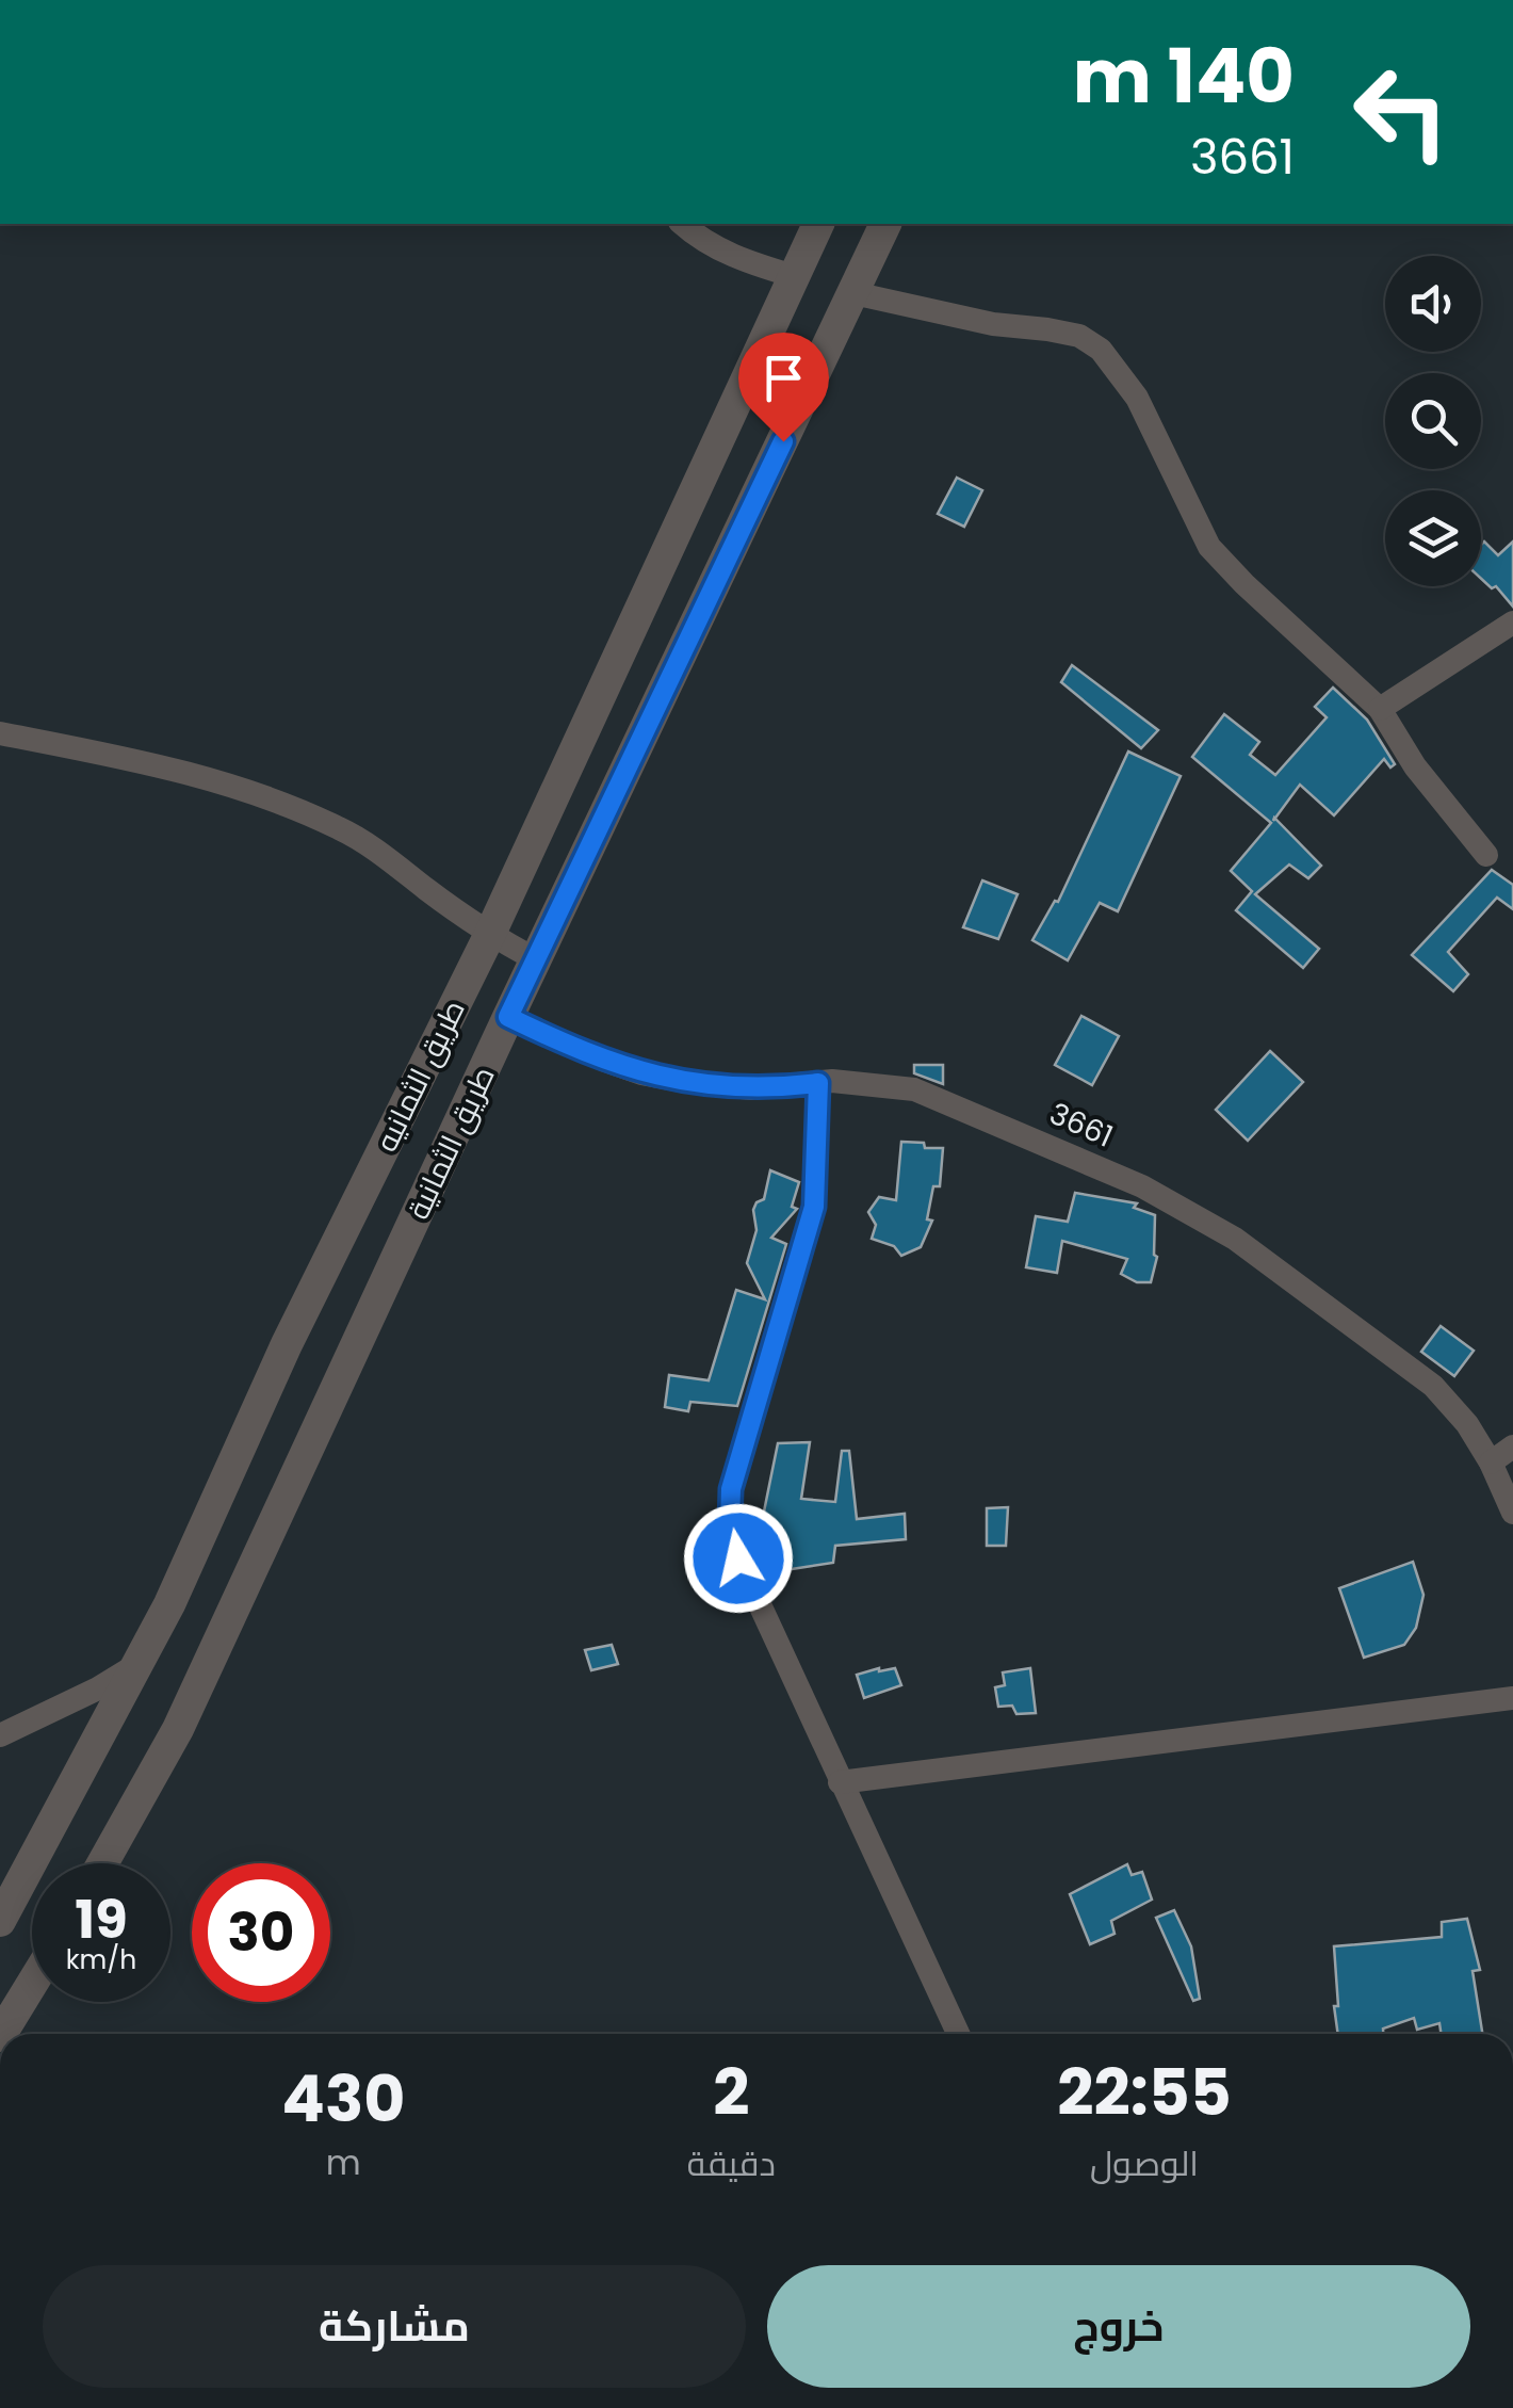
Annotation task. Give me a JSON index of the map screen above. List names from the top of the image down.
{
  "streets": {
    "street": ["طريق الثمانيه", "3661", "طريق الثمانية"]
  },
  "crossings": [
    ["3661", "طريق الثمانية"]
  ],
  "page": {
    "turn": ["140 m", "3661"],
    "speed": "19 km/h",
    "limit": "30",
    "eta": [
      "22:55",
      "الوصول",
      "2",
      "دقيقة",
      "430",
      "m"
    ],
    "buttons": ["خروج", "مشاركة"]
  }
}
